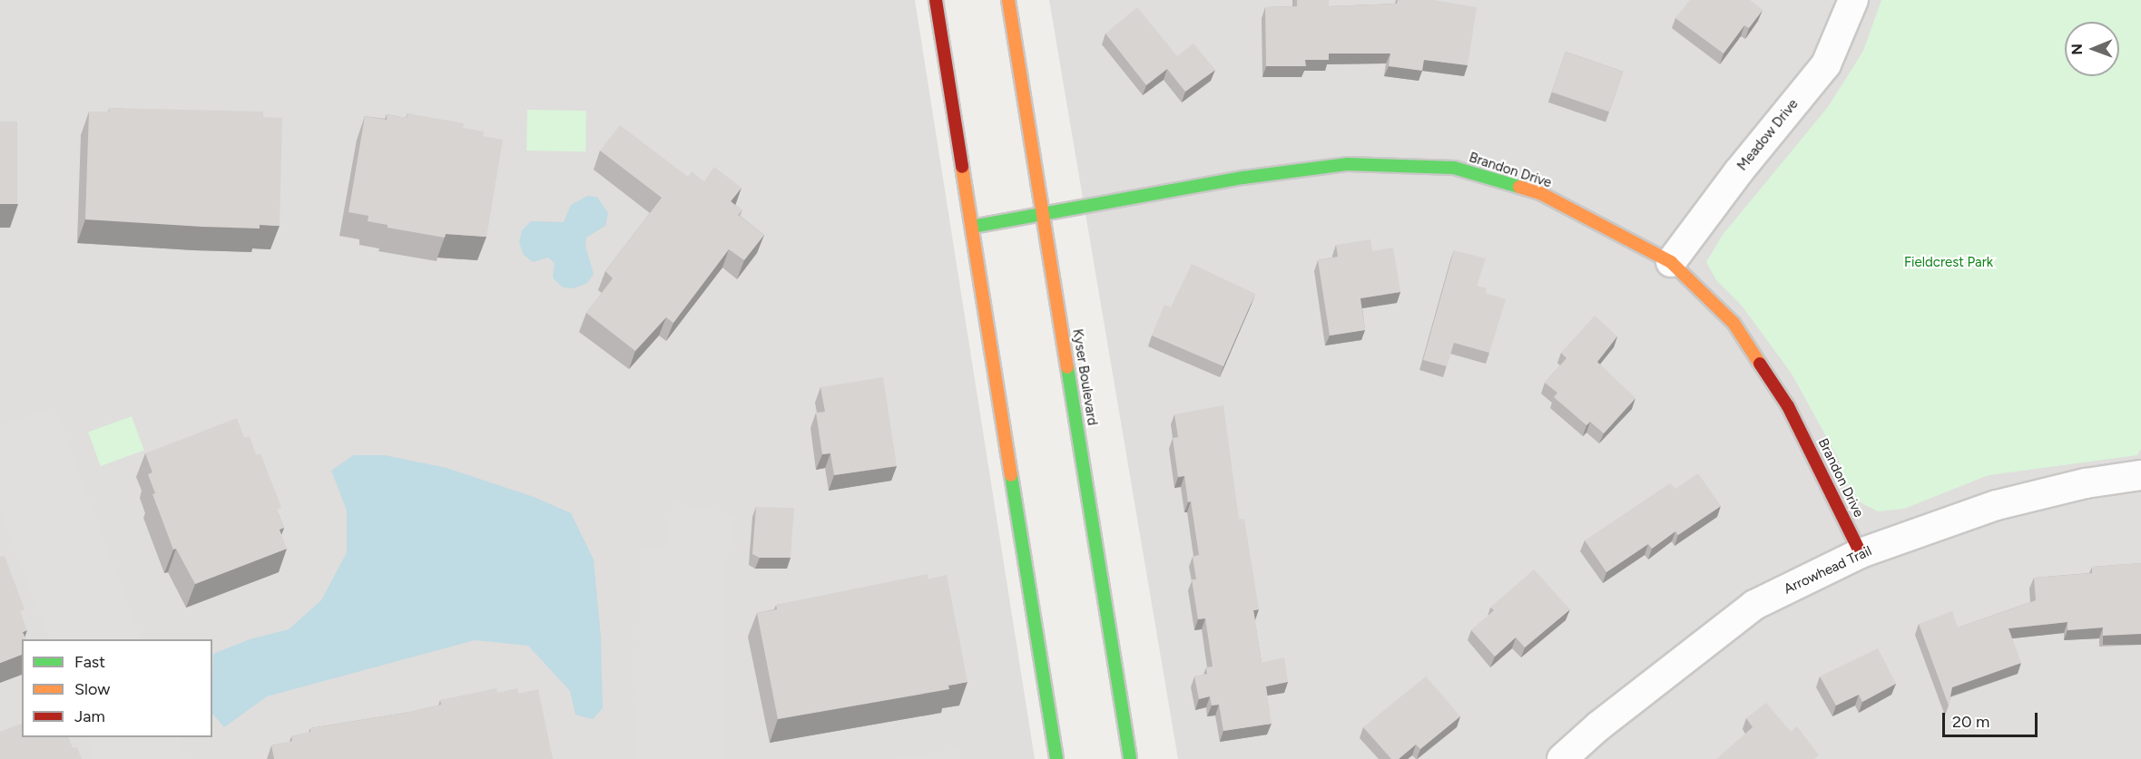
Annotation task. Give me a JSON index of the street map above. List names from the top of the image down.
{
  "streets": {
    "street": [
      "Meadow Drive",
      "Brandon Drive",
      "Kyser Boulevard",
      "Arrowhead Trail"
    ]
  },
  "crossings": [
    ["Meadow Drive", "Brandon Drive"],
    ["Brandon Drive", "Kyser Boulevard"],
    ["Brandon Drive", "Arrowhead Trail"]
  ],
  "parks": ["Fieldcrest Park"],
  "legend": ["Fast", "Slow", "Jam"],
  "scale_bar": "20 m",
  "north": "left"
}
